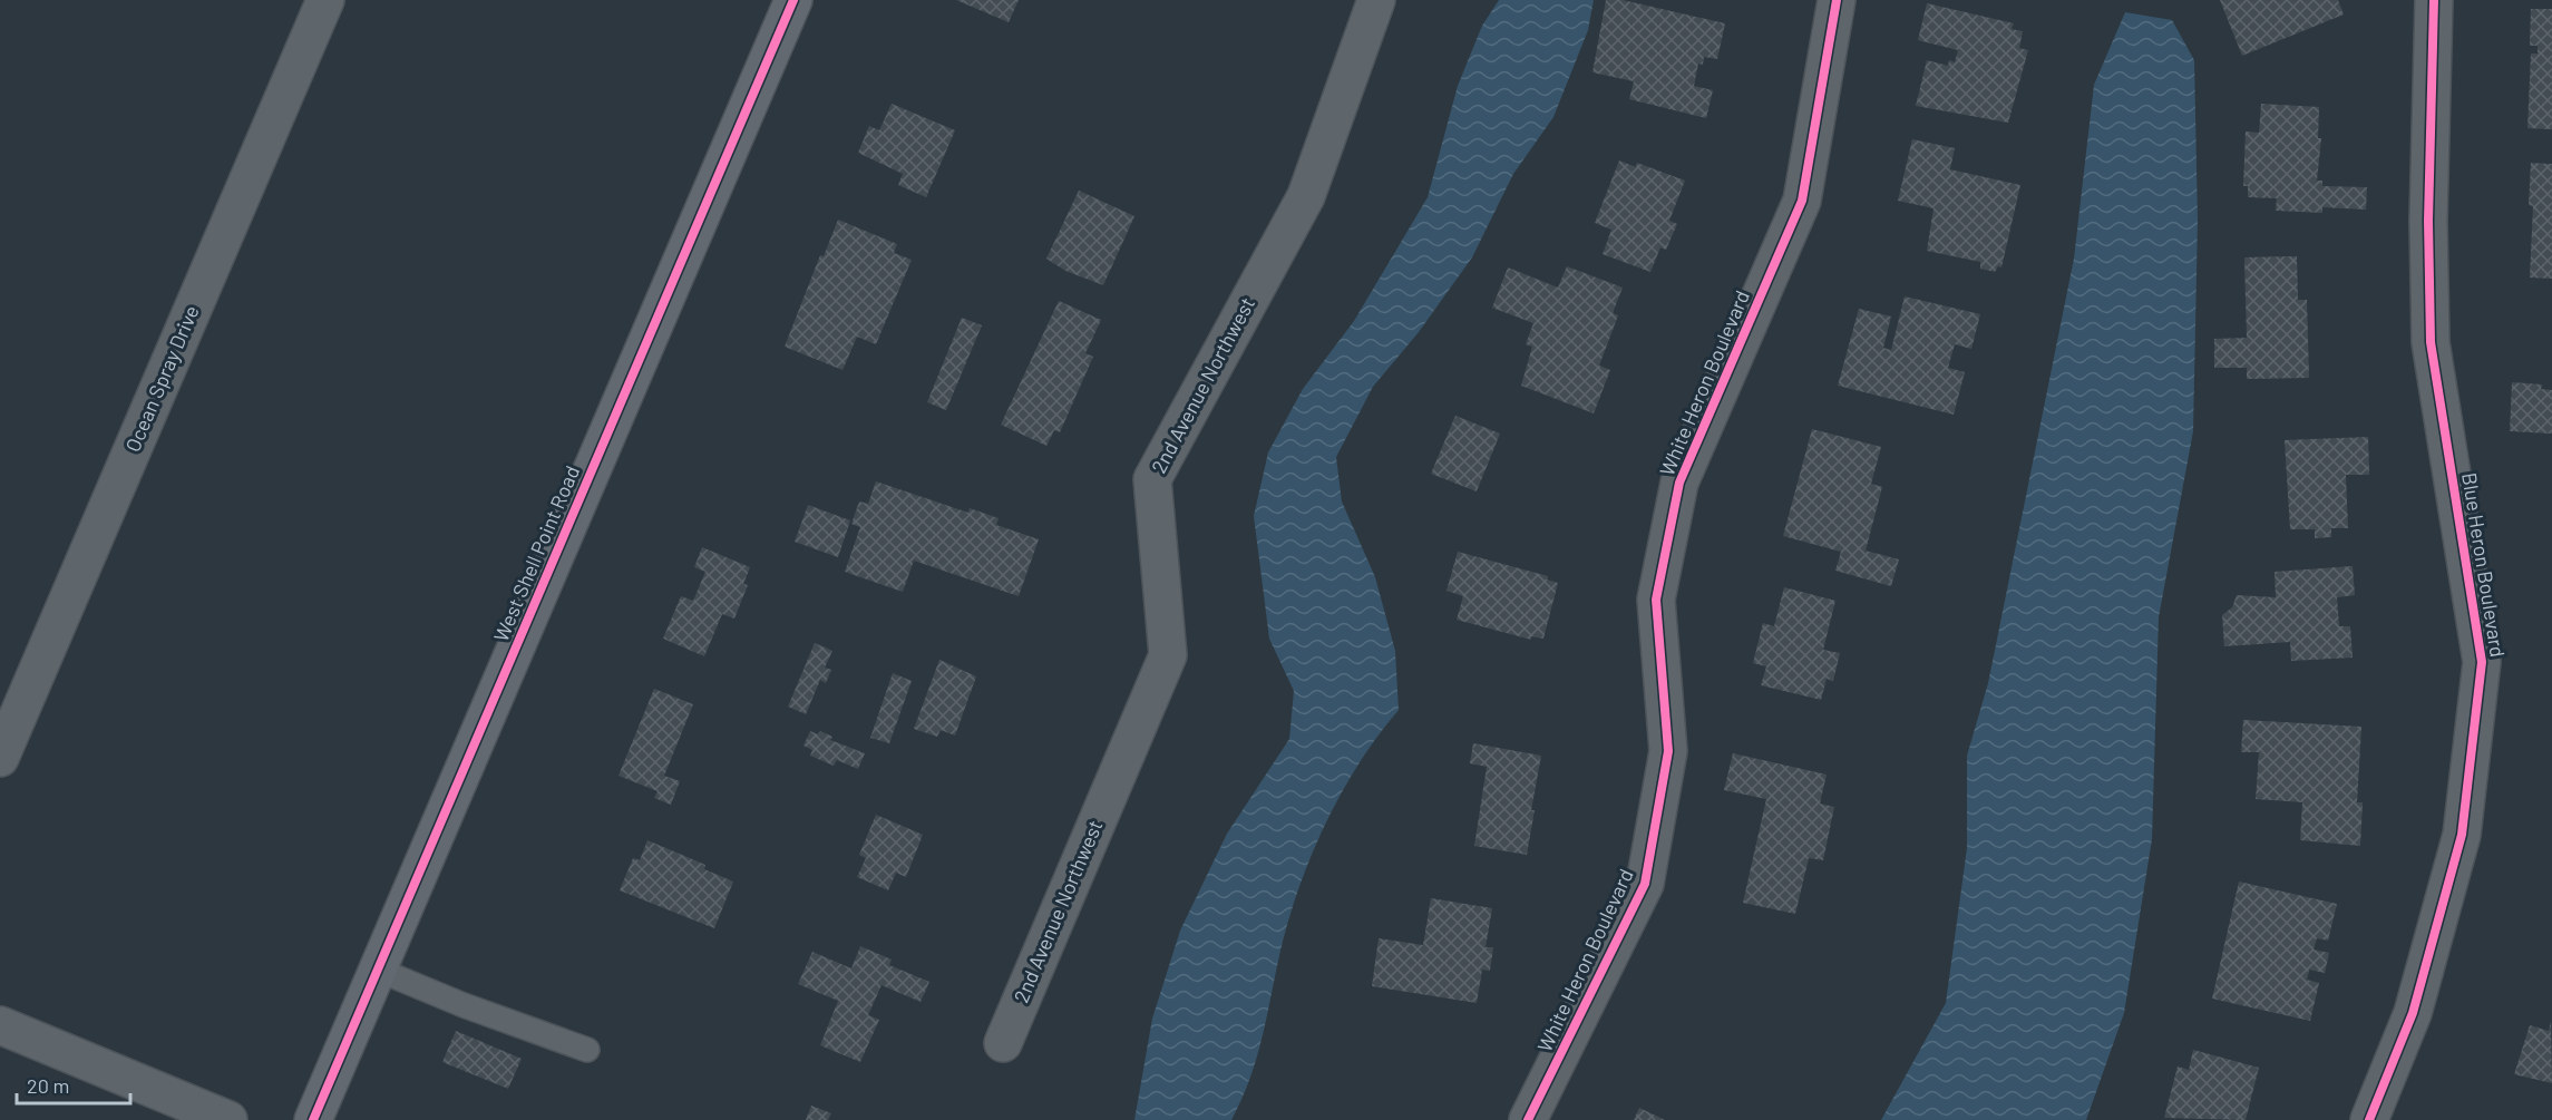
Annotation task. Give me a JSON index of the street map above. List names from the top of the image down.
{
  "streets": {
    "street": [
      "Ocean Spray Drive",
      "White Heron Boulevard",
      "2nd Avenue Northwest",
      "West Shell Point Road",
      "Blue Heron Boulevard"
    ]
  },
  "scale_bar": "20 m"
}
